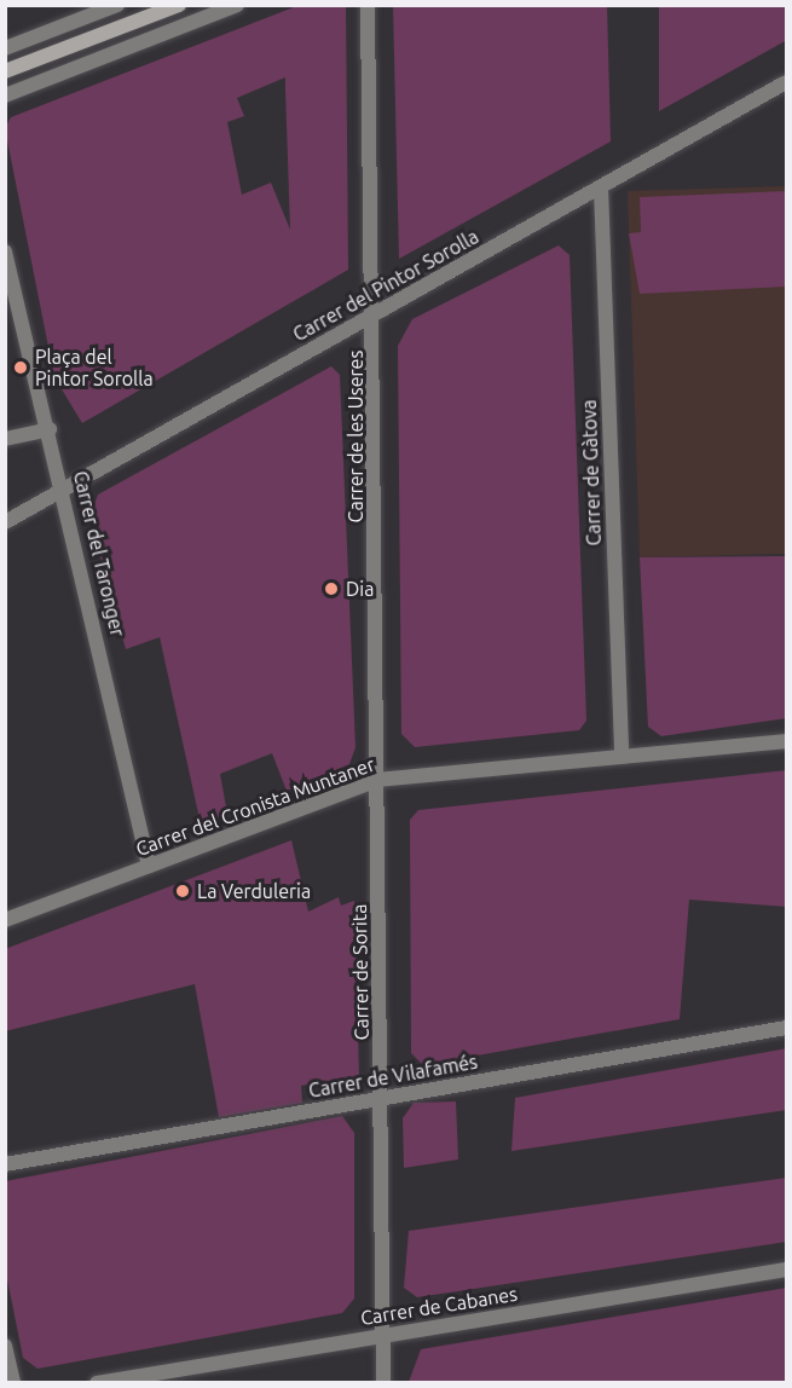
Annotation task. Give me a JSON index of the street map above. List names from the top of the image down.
{
  "streets": {
    "street": [
      "Carrer del Pintor Sorolla",
      "Carrer de les Useres",
      "Carrer de Gàtova",
      "Carrer del Taronger",
      "Carrer del Cronista Muntaner",
      "Carrer de Sorita",
      "Carrer de Vilafamés",
      "Carrer de Cabanes"
    ]
  },
  "crossings": [
    ["Carrer del Pintor Sorolla", "Carrer de les Useres"],
    ["Carrer del Pintor Sorolla", "Carrer de Gàtova"],
    ["Carrer del Pintor Sorolla", "Carrer del Taronger"],
    ["Carrer de les Useres", "Carrer del Cronista Muntaner"],
    ["Carrer de les Useres", "Carrer de Sorita"],
    ["Carrer de Gàtova", "Carrer del Cronista Muntaner"],
    ["Carrer del Taronger", "Carrer del Cronista Muntaner"],
    ["Carrer del Cronista Muntaner", "Carrer de Sorita"],
    ["Carrer de Sorita", "Carrer de Vilafamés"],
    ["Carrer de Sorita", "Carrer de Cabanes"]
  ],
  "places": ["Plaça del Pintor Sorolla", "Dia", "La Verduleria"]
}
